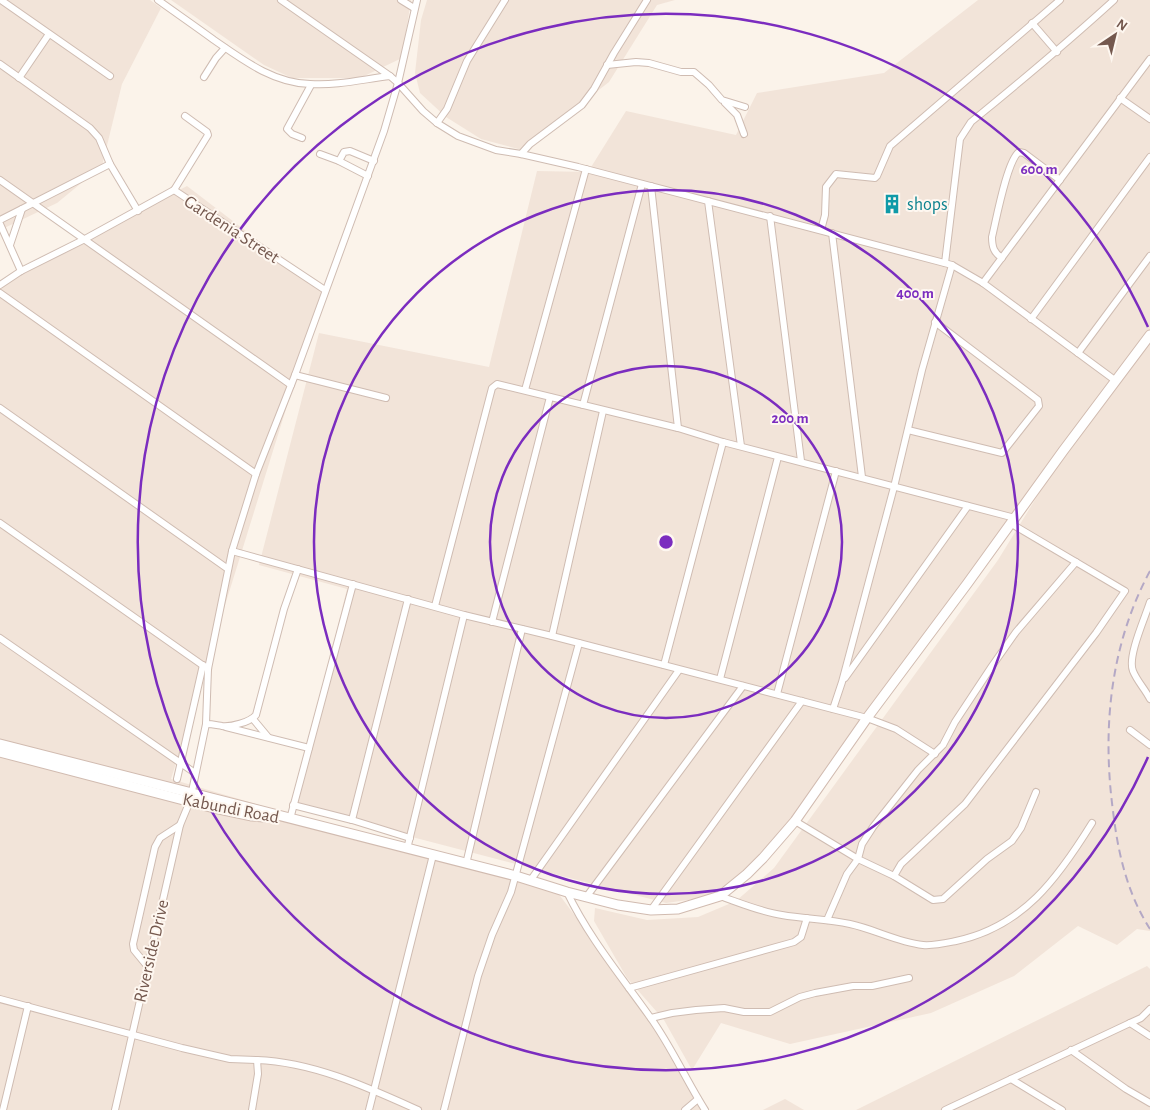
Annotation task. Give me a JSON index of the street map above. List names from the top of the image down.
{
  "streets": {
    "street": ["Gardenia Street", "Kabundi Road", "Riverside Drive"]
  },
  "crossings": [
    ["Kabundi Road", "Riverside Drive"]
  ],
  "places": {
    "building": ["shops"]
  },
  "north": "top right",
  "rings": ["600 m", "400 m", "200 m"]
}
